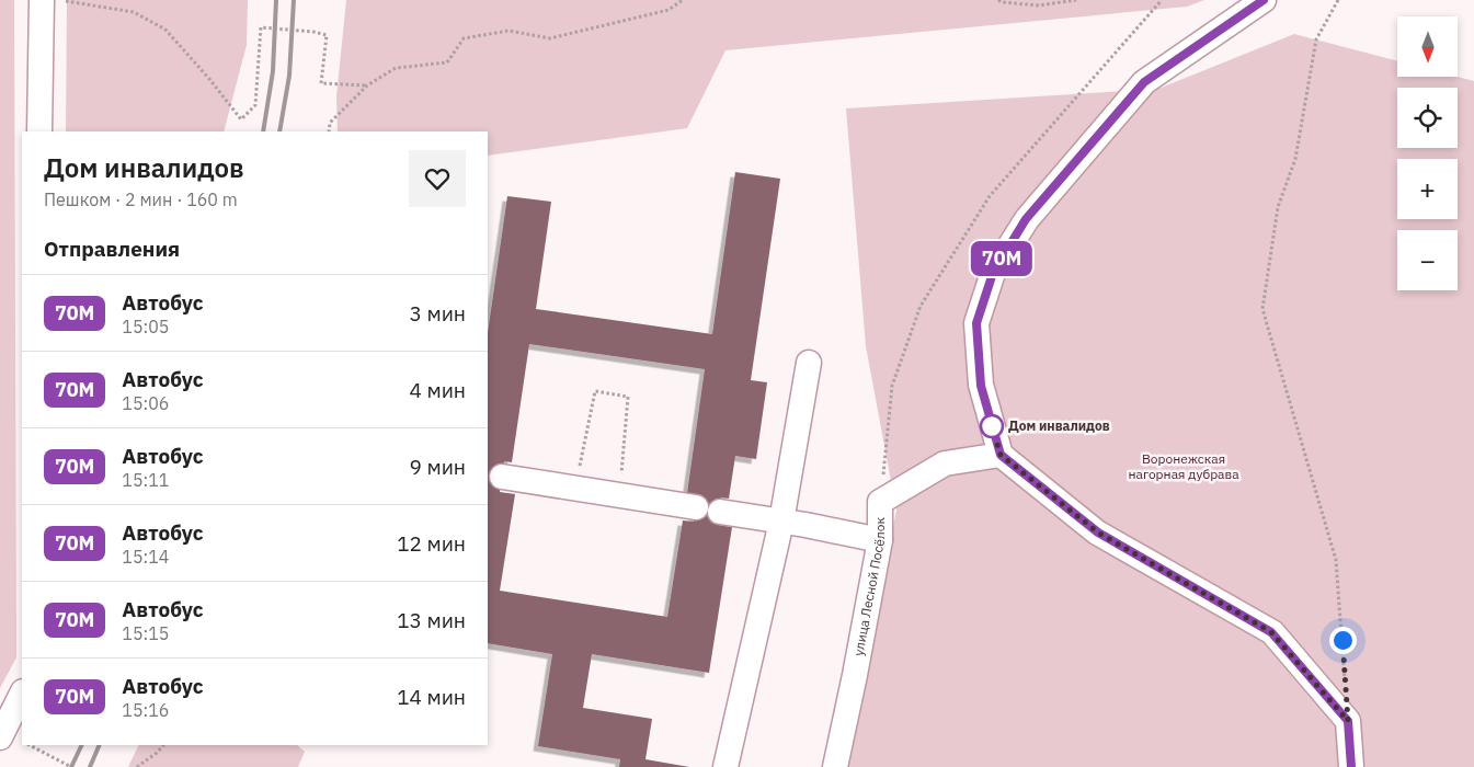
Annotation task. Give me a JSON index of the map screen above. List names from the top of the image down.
{
  "streets": {
    "street": ["улица Лесной Посёлок"]
  },
  "parks": ["Воронежская нагорная дубрава"],
  "places": ["Дом инвалидов"],
  "lines": ["bus line 70М"],
  "north": "bottom",
  "page": {
    "on_map": "70М",
    "map_buttons": ["+", "−"],
    "heading": [
      ["Дом инвалидов", "Пешком · 2 мин · 160 m"],
      "Отправления"
    ],
    "list": [
      {
        "mark": "70М",
        "name": "Автобус",
        "note": "15:05",
        "value": "3 мин"
      },
      {
        "mark": "70М",
        "name": "Автобус",
        "note": "15:06",
        "value": "4 мин"
      },
      {
        "mark": "70М",
        "name": "Автобус",
        "note": "15:11",
        "value": "9 мин"
      },
      {
        "mark": "70М",
        "name": "Автобус",
        "note": "15:14",
        "value": "12 мин"
      },
      {
        "mark": "70М",
        "name": "Автобус",
        "note": "15:15",
        "value": "13 мин"
      },
      {
        "mark": "70М",
        "name": "Автобус",
        "note": "15:16",
        "value": "14 мин"
      }
    ]
  }
}
